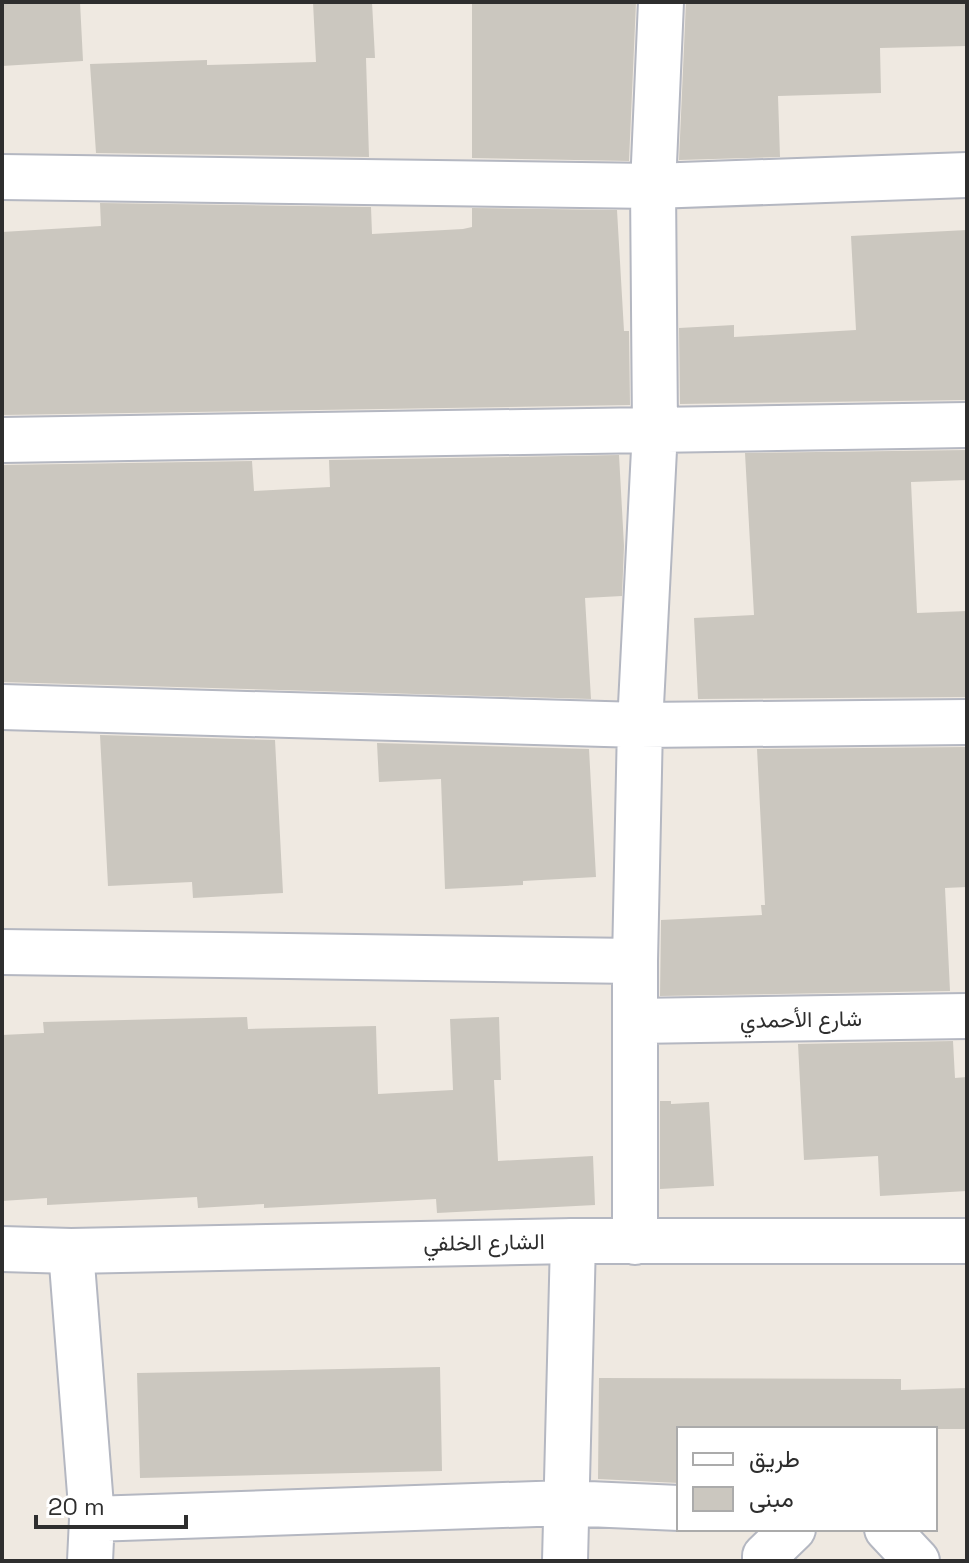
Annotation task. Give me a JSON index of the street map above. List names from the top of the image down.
{
  "streets": {
    "street": ["شارع الأحمدي", "الشارع الخلفي"]
  },
  "legend": ["طريق", "مبنى"],
  "scale_bar": "20 m"
}
